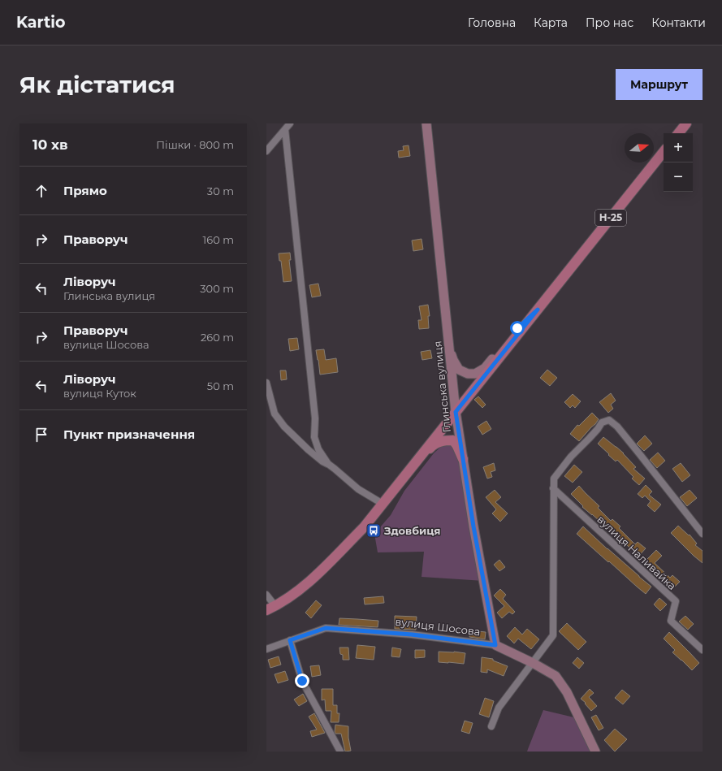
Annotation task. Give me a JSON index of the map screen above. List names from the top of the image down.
{
  "streets": {
    "main road": ["Н-25"],
    "street": ["Глинська вулиця", "вулиця Наливайка", "вулиця Шосова"]
  },
  "crossings": [
    ["Н-25", "Глинська вулиця"],
    ["Глинська вулиця", "вулиця Шосова"]
  ],
  "places": {
    "bus stop": ["Здовбиця"]
  },
  "north": "right",
  "page": {
    "header": "Kartio",
    "nav": [
      "Головна",
      "Карта",
      "Про нас",
      "Контакти"
    ],
    "buttons": "Маршрут",
    "title": "Як дістатися",
    "heading": ["10 хв", "Пішки · 800 m"],
    "map_buttons": ["+", "−"],
    "list": [
      ["Прямо", "30 m"],
      ["Праворуч", "160 m"],
      ["Ліворуч", "Глинська вулиця", "300 m"],
      ["Праворуч", "вулиця Шосова", "260 m"],
      ["Ліворуч", "вулиця Куток", "50 m"],
      "Пункт призначення"
    ]
  }
}
